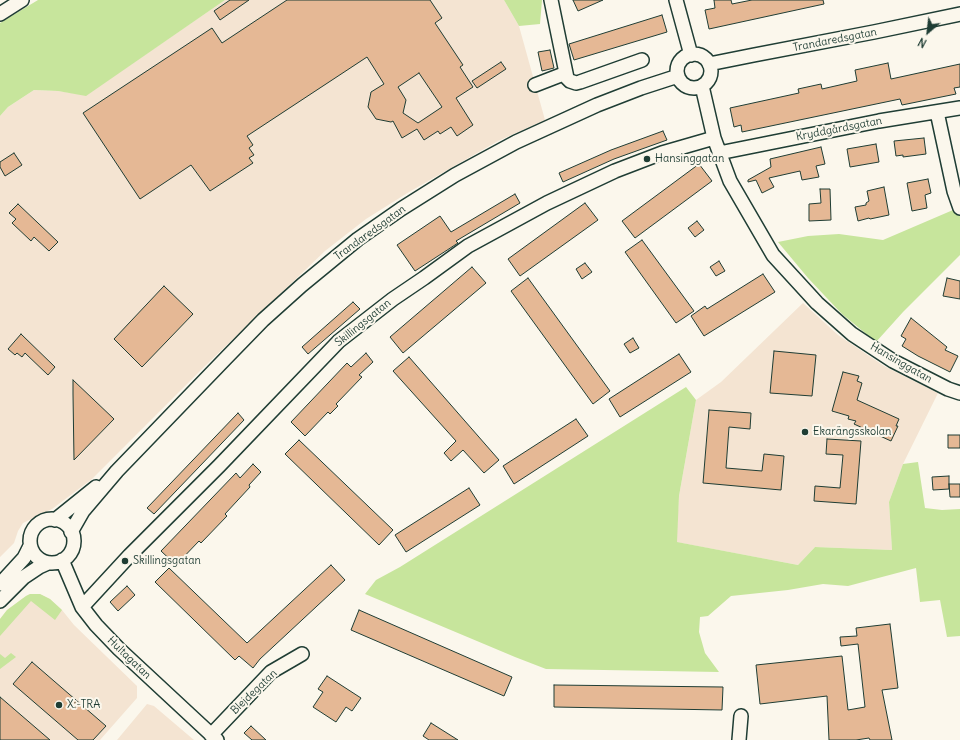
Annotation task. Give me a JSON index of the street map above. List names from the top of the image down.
{
  "streets": {
    "street": [
      "Trandaredsgatan",
      "Kryddgårdsgatan",
      "Skillingsgatan",
      "Hansinggatan",
      "Hultagatan",
      "Blejdegatan"
    ]
  },
  "crossings": [
    ["Trandaredsgatan", "Hansinggatan"],
    ["Trandaredsgatan", "Hultagatan"],
    ["Kryddgårdsgatan", "Hansinggatan"],
    ["Skillingsgatan", "Hansinggatan"],
    ["Skillingsgatan", "Hultagatan"],
    ["Hultagatan", "Blejdegatan"]
  ],
  "places": [
    "Hansinggatan",
    "Ekarängsskolan",
    "Skillingsgatan",
    "X:-TRA"
  ],
  "north": "bottom left"
}
